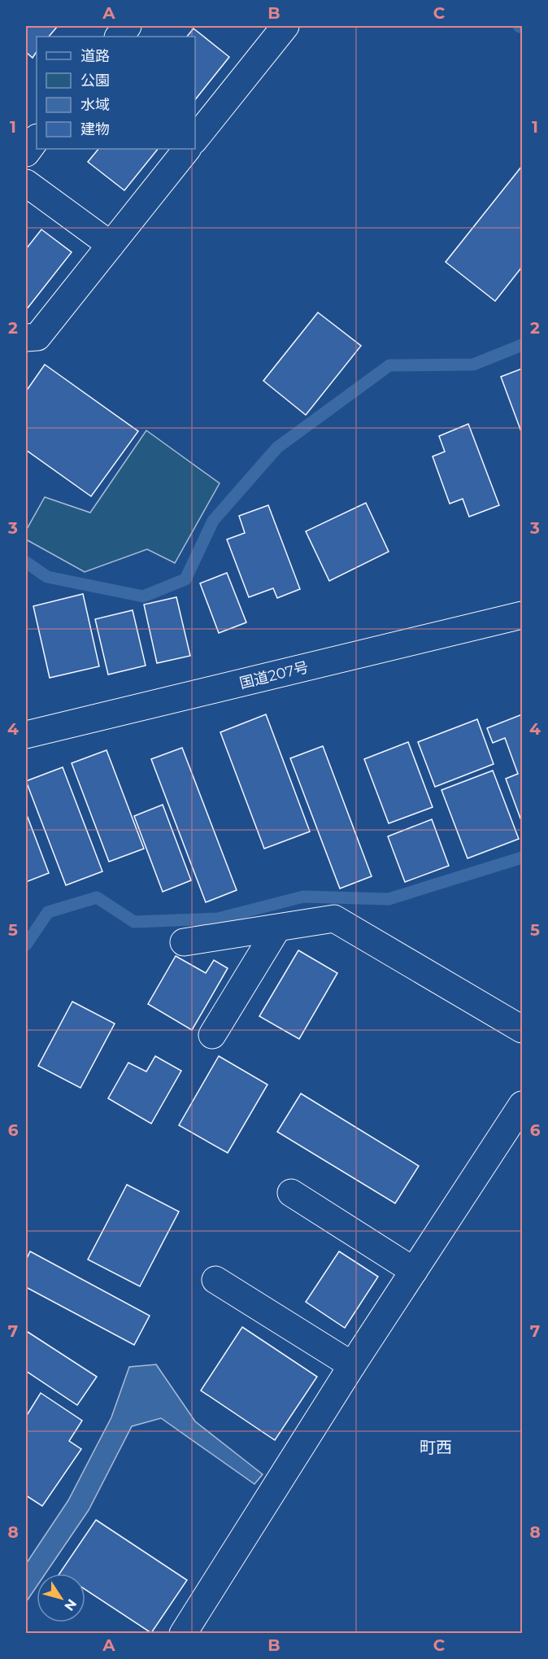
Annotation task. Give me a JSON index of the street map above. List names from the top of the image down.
{
  "streets": {
    "main road": ["国道207号"]
  },
  "districts": ["町西"],
  "legend": [
    "道路",
    "公園",
    "水域",
    "建物"
  ],
  "north": "bottom right",
  "grid": {
    "columns": ["A", "B", "C"],
    "rows": [
      "1",
      "2",
      "3",
      "4",
      "5",
      "6",
      "7",
      "8"
    ]
  }
}
